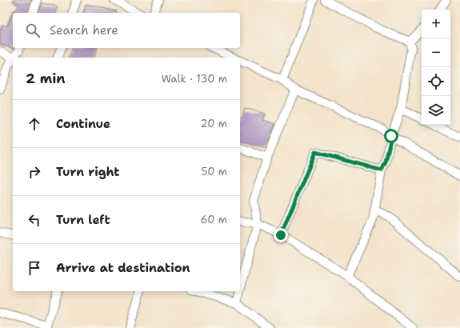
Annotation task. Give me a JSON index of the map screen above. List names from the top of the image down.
{
  "page": {
    "map_buttons": ["+", "−"],
    "search": "Search here",
    "heading": ["2 min", "Walk · 130 m"],
    "list": [
      ["Continue", "20 m"],
      ["Turn right", "50 m"],
      ["Turn left", "60 m"],
      "Arrive at destination"
    ]
  }
}
